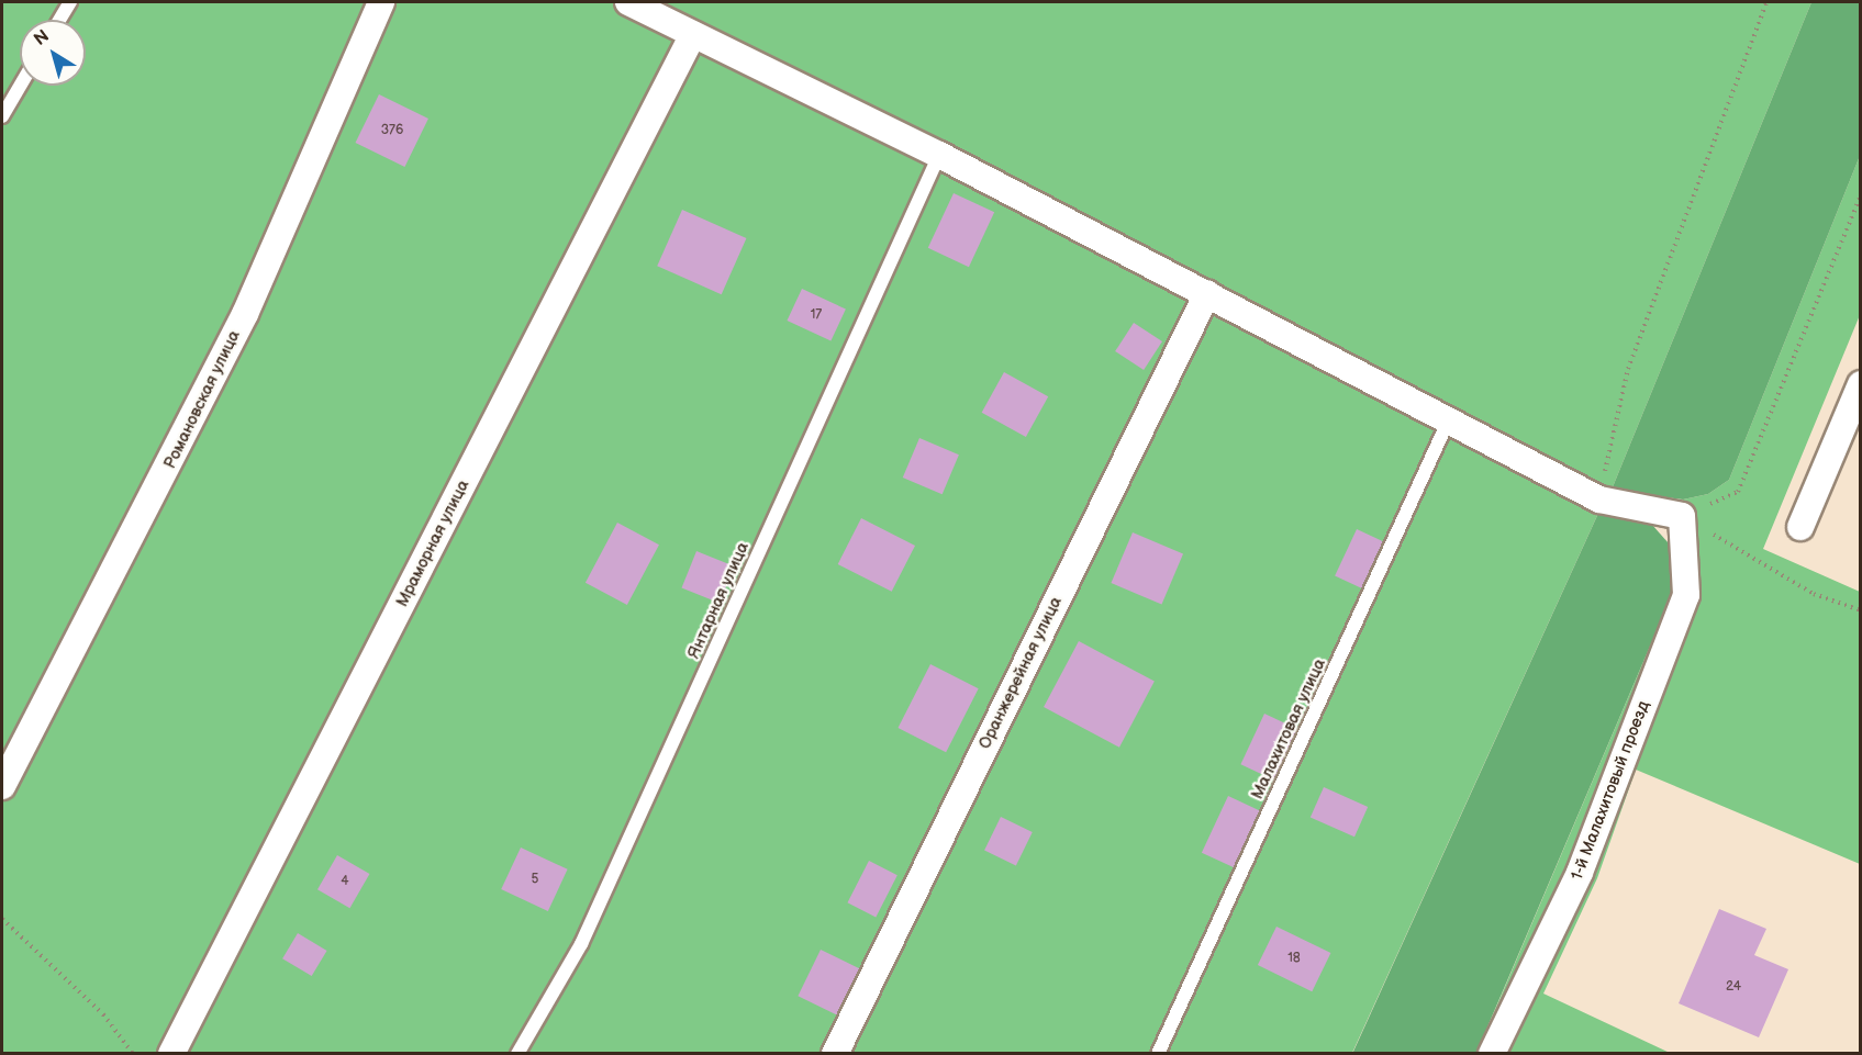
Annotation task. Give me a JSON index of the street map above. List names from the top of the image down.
{
  "streets": {
    "street": [
      "Романовская улица",
      "Мраморная улица",
      "Оранжерейная улица",
      "1-й Малахитовый проезд"
    ],
    "lane": ["Янтарная улица", "Малахитовая улица"]
  },
  "house_numbers": [
    "376",
    "17",
    "5",
    "4",
    "18",
    "24"
  ],
  "north": "top left"
}
